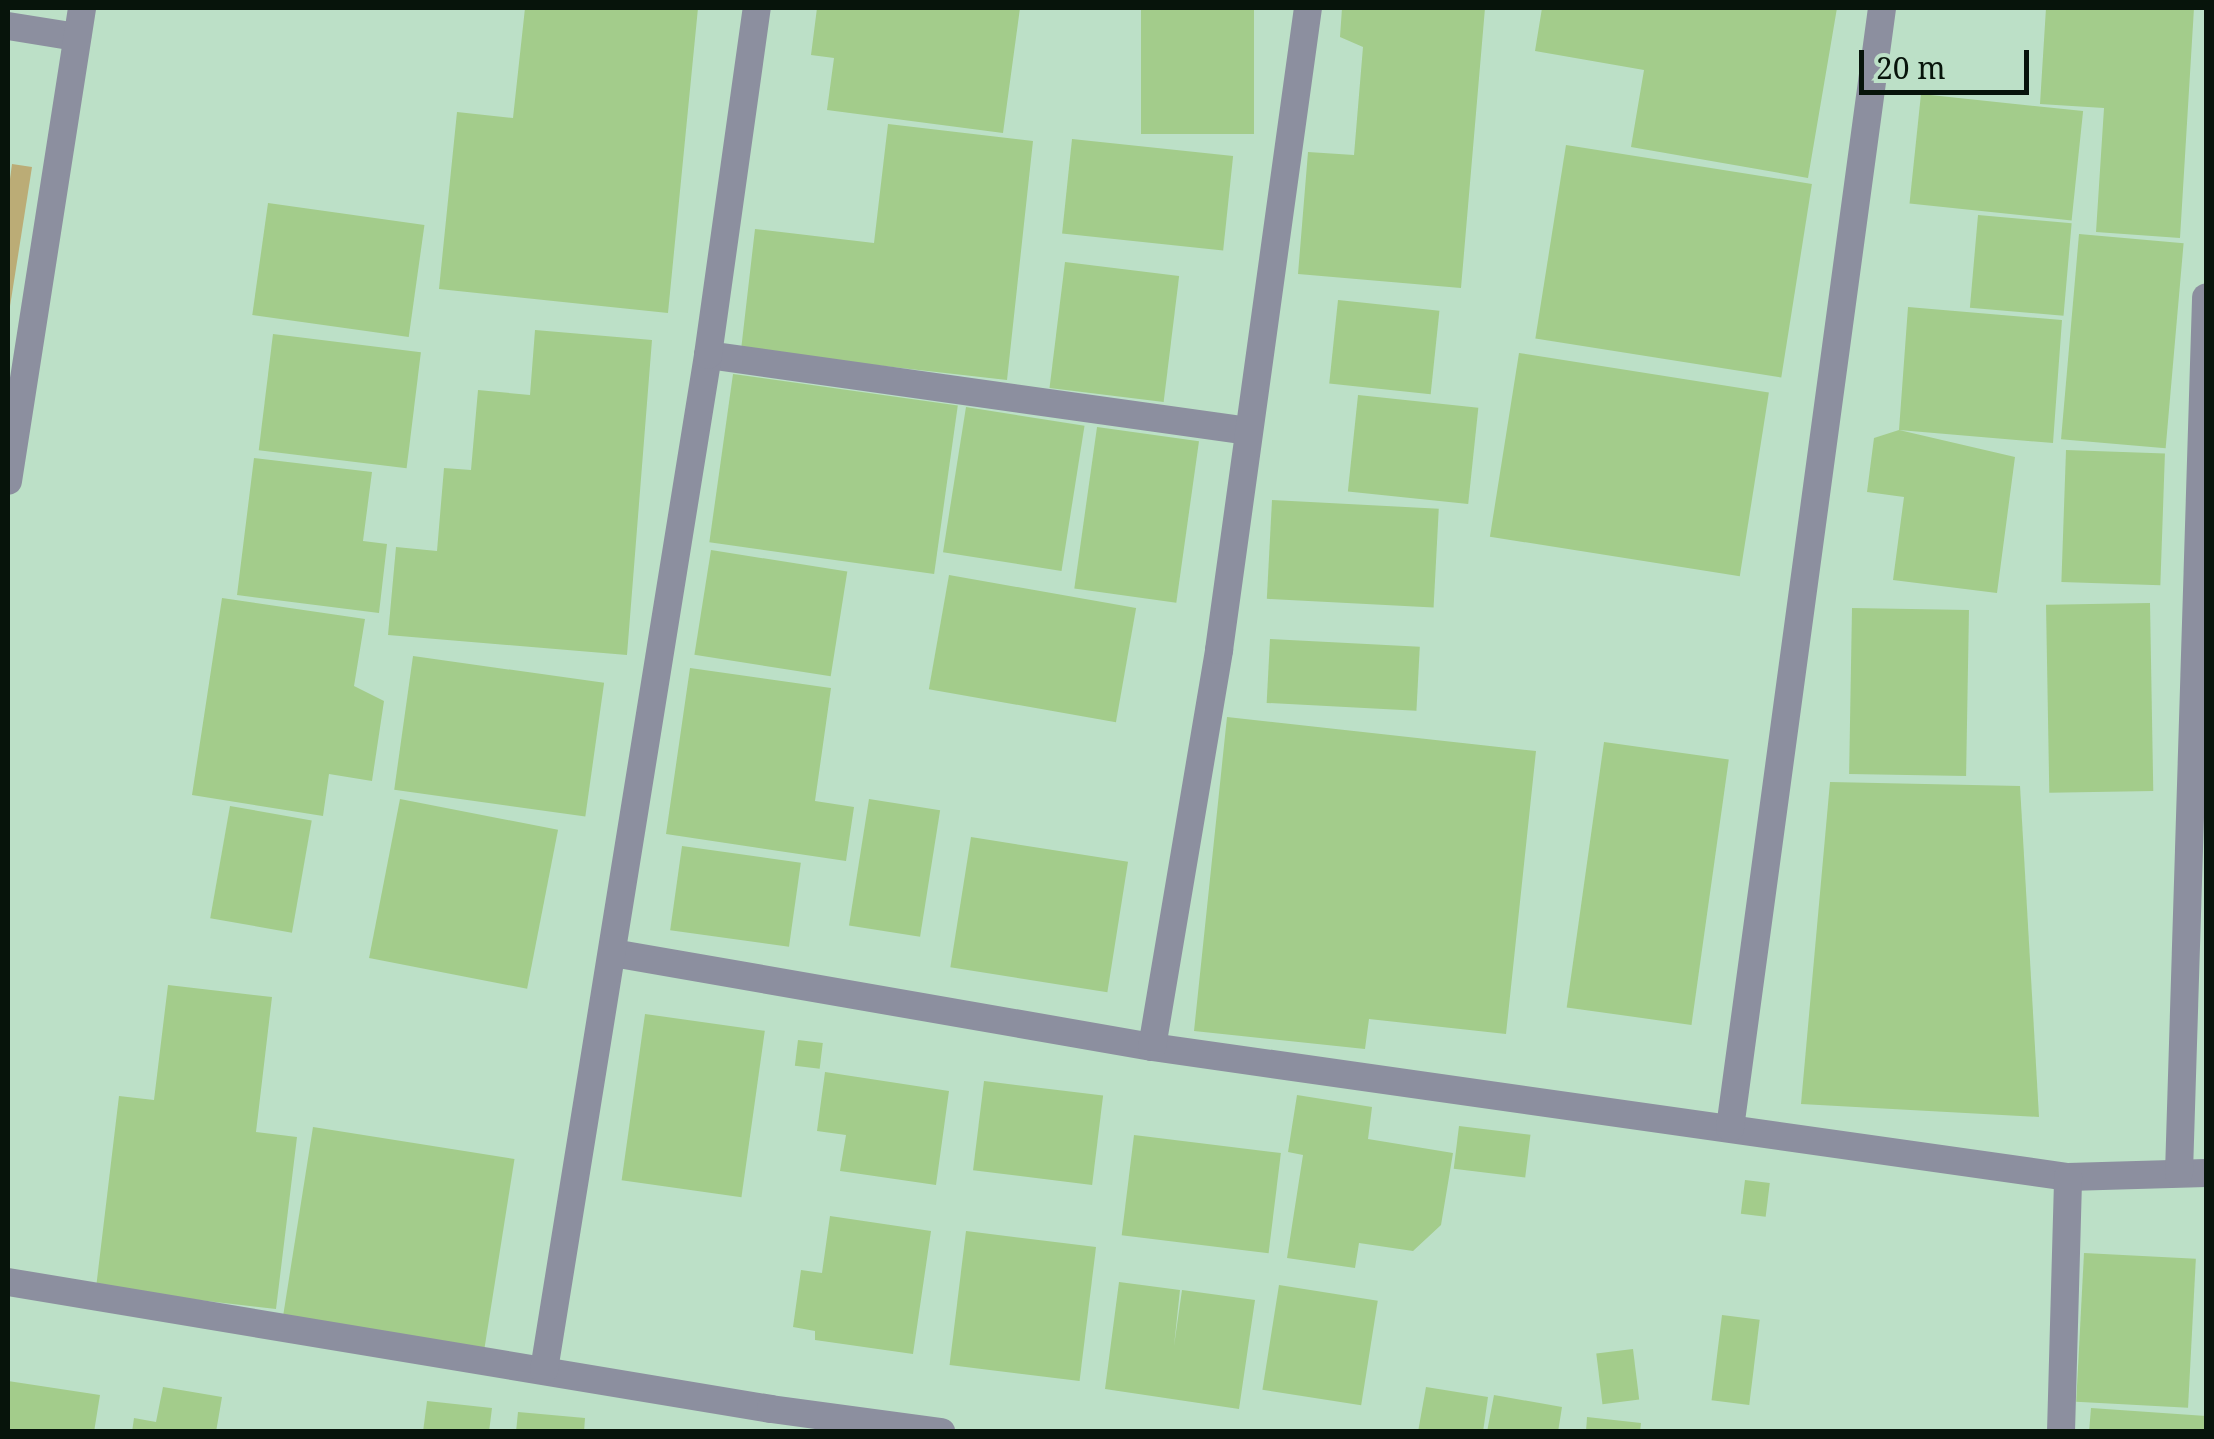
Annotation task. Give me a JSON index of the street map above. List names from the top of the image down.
{
  "scale_bar": "20 m"
}
